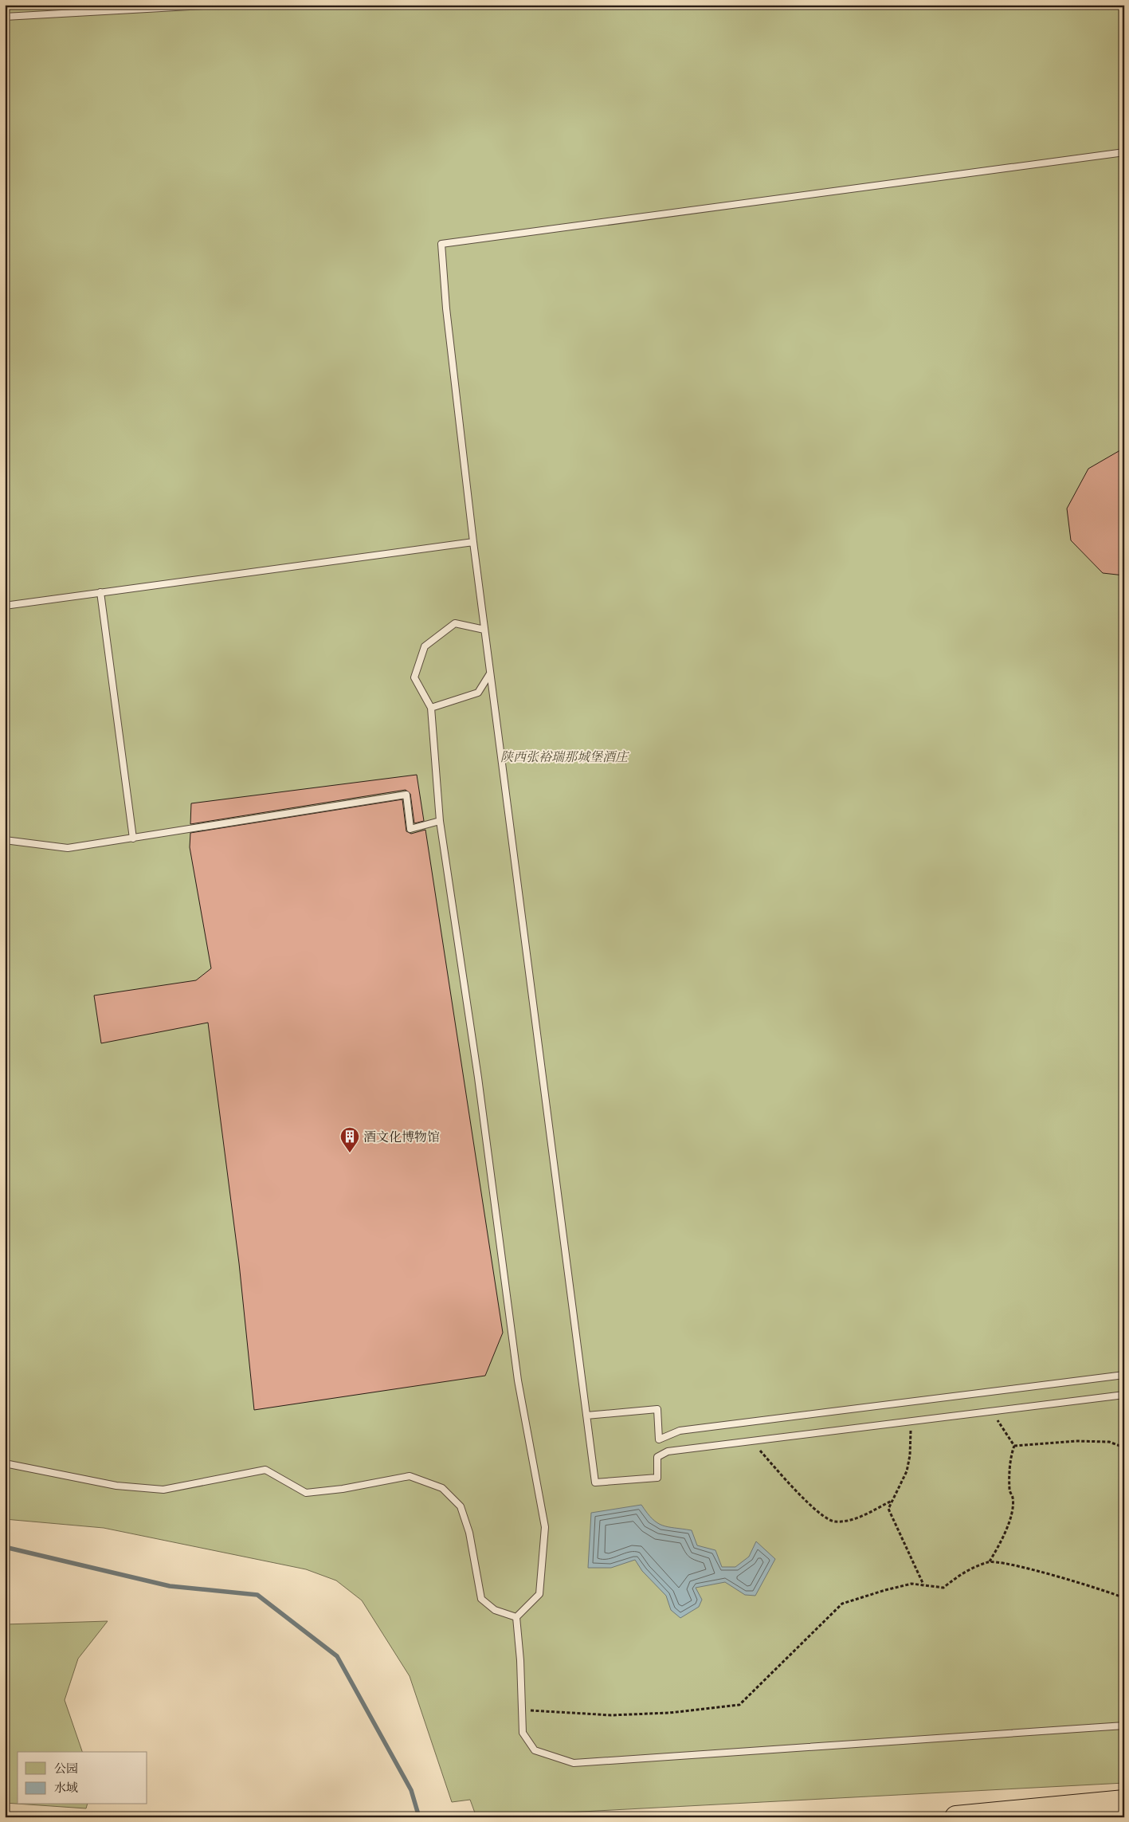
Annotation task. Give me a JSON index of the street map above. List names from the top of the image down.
{
  "parks": ["陕西张裕瑞那城堡酒庄"],
  "places": {
    "building": ["酒文化博物馆"]
  },
  "legend": ["公园", "水域"]
}
